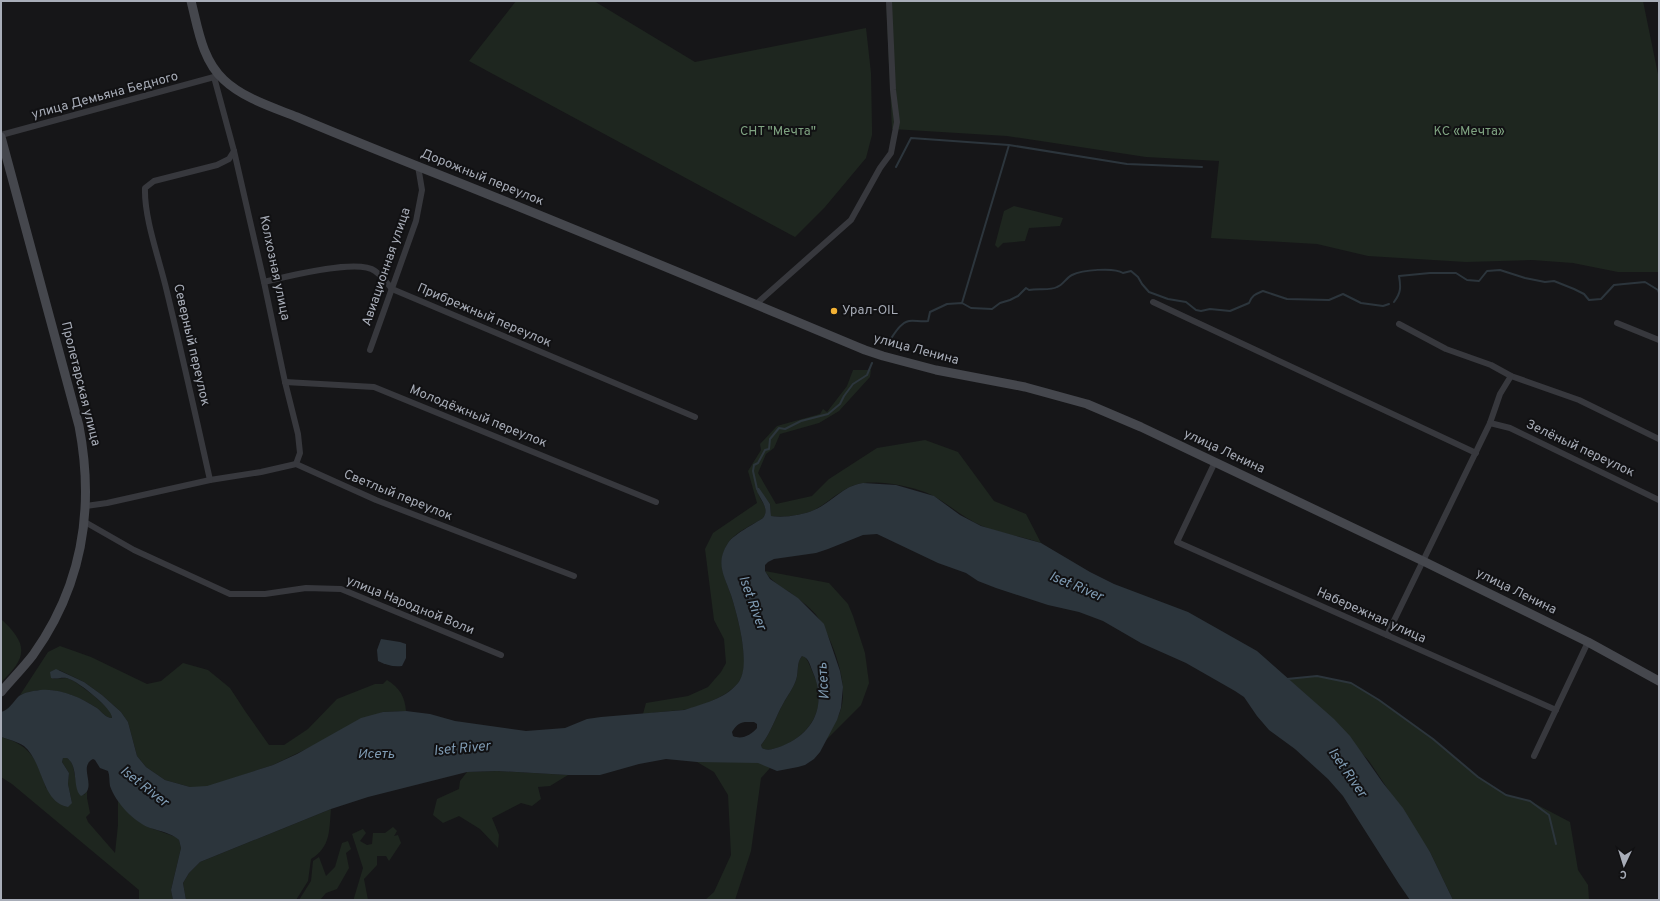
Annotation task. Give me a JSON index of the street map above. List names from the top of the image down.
{
  "streets": {
    "main road": ["Дорожный переулок", "улица Ленина", "Пролетарская улица"],
    "street": [
      "улица Демьяна Бедного",
      "Авиационная улица",
      "Колхозная улица",
      "Прибрежный переулок",
      "Северный переулок",
      "Молодёжный переулок",
      "Зелёный переулок",
      "Светлый переулок",
      "улица Народной Воли",
      "Набережная улица"
    ]
  },
  "crossings": [
    ["улица Демьяна Бедного", "Дорожный переулок"],
    ["улица Демьяна Бедного", "Колхозная улица"],
    ["улица Демьяна Бедного", "Пролетарская улица"],
    ["Дорожный переулок", "Авиационная улица"],
    ["Дорожный переулок", "Колхозная улица"],
    ["Дорожный переулок", "улица Ленина"],
    ["Авиационная улица", "Прибрежный переулок"],
    ["Колхозная улица", "Прибрежный переулок"],
    ["Колхозная улица", "Северный переулок"],
    ["Колхозная улица", "Молодёжный переулок"],
    ["Колхозная улица", "Светлый переулок"],
    ["улица Ленина", "Набережная улица"],
    ["Пролетарская улица", "улица Народной Воли"]
  ],
  "water": ["Iset River", "Исеть"],
  "parks": ["СНТ \"Мечта\"", "КС «Мечта»"],
  "places": ["Урал-OIL"],
  "north": "bottom"
}
